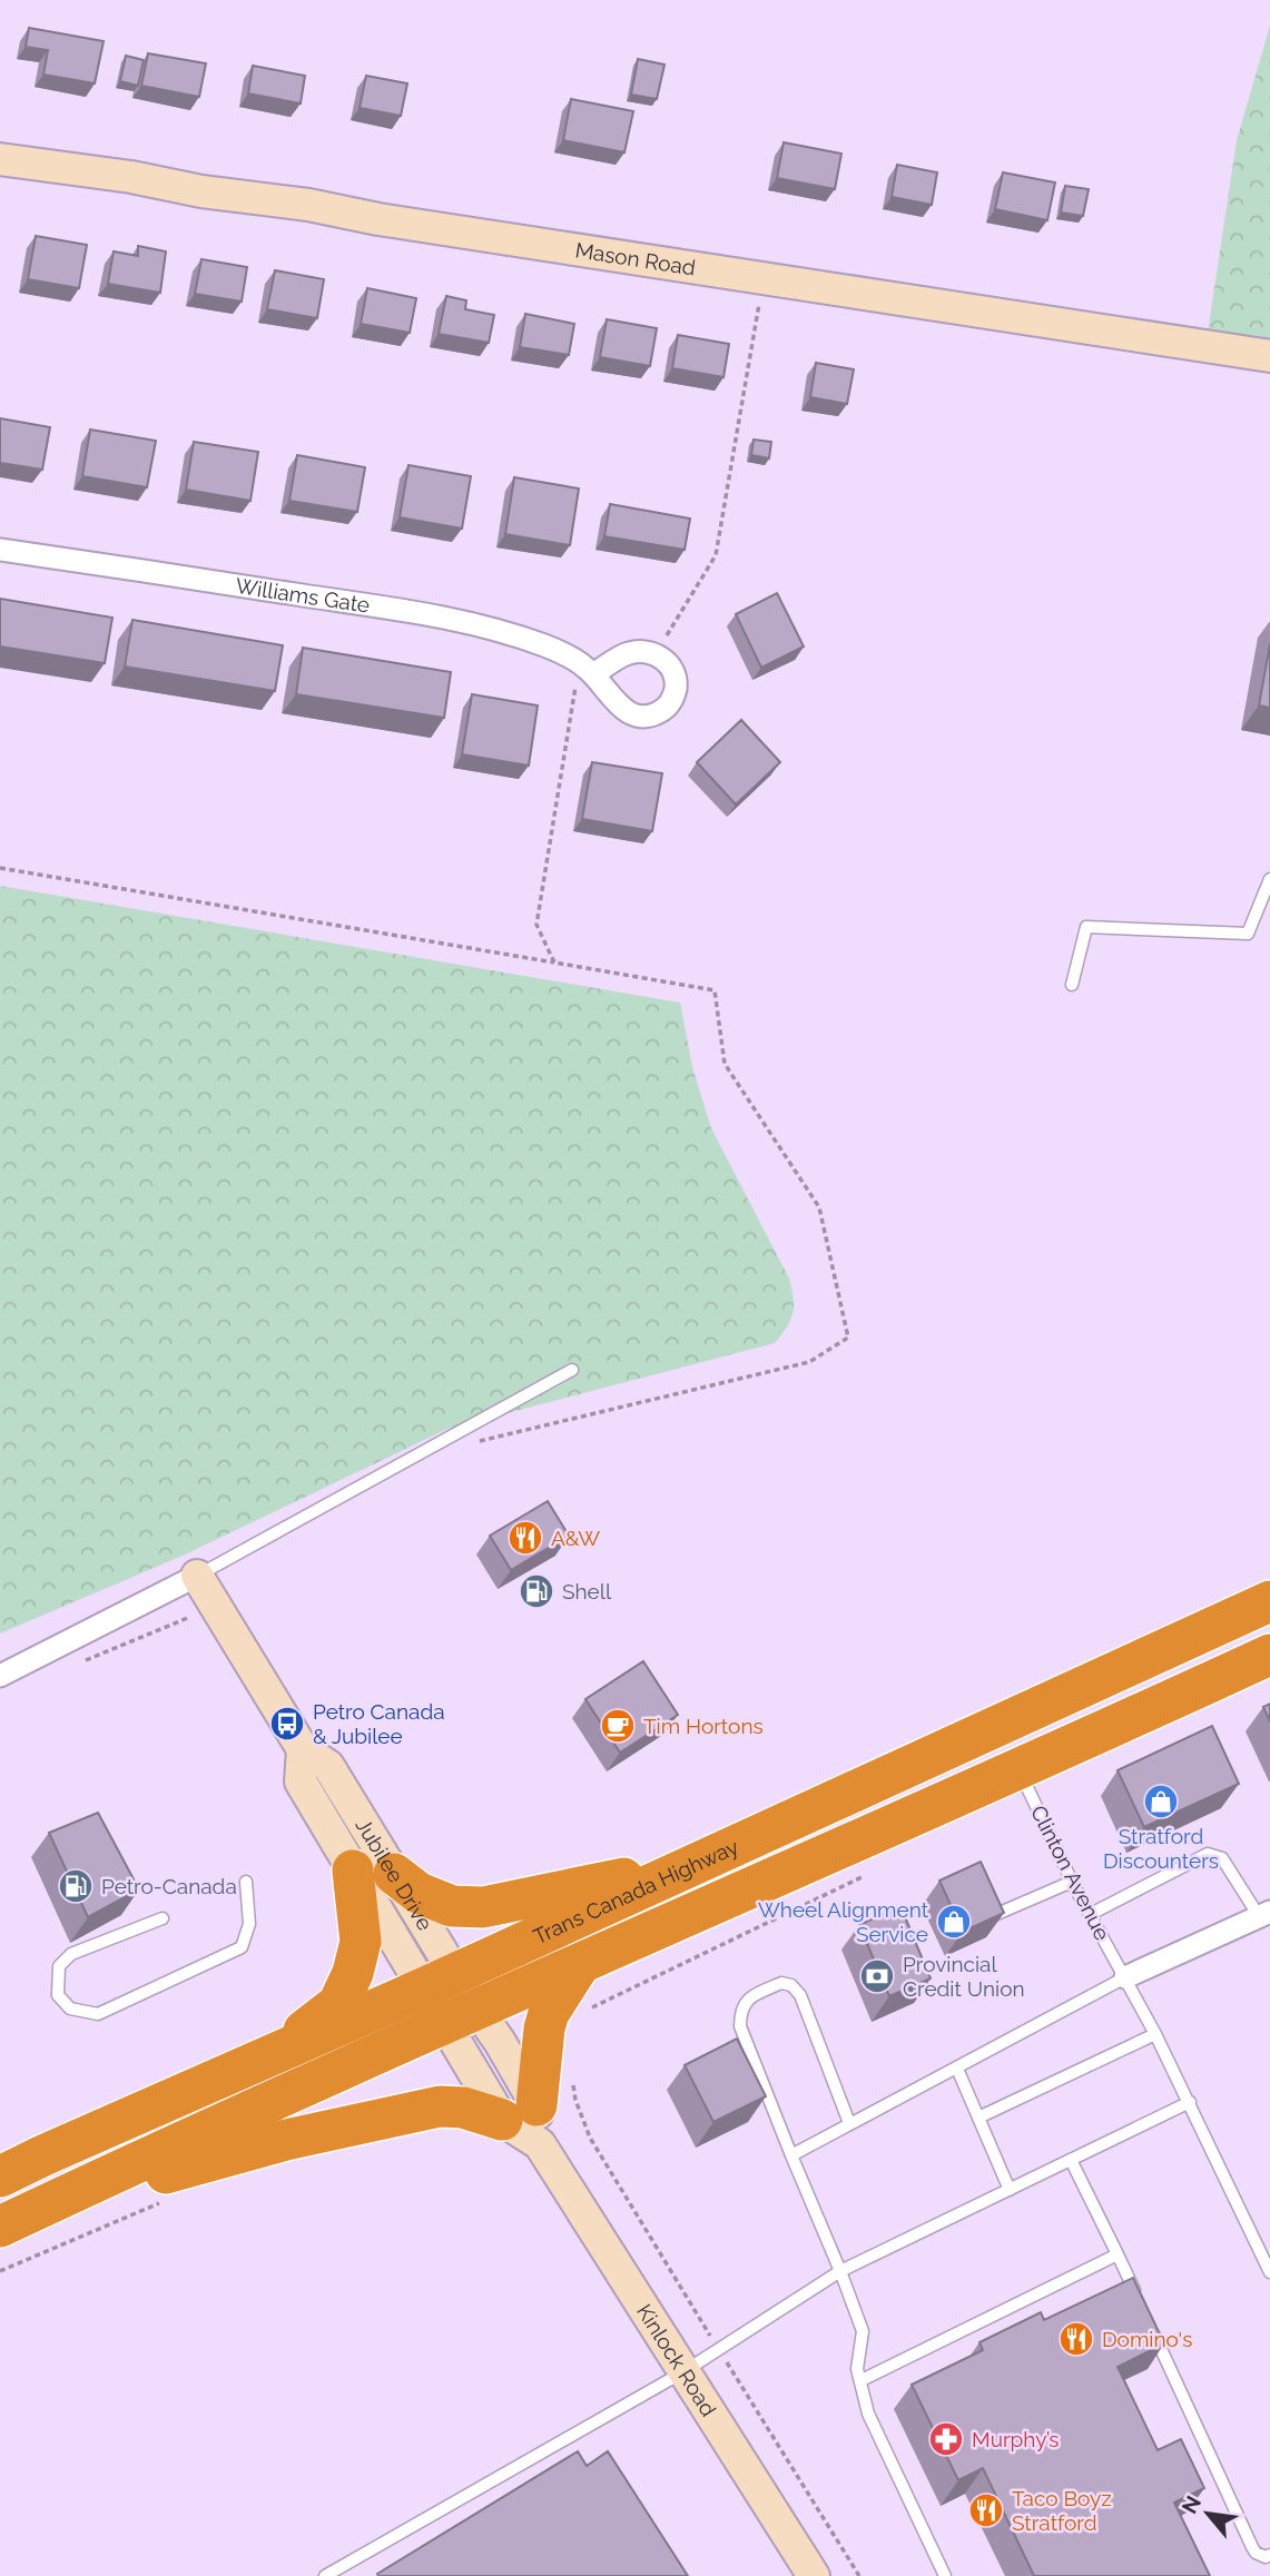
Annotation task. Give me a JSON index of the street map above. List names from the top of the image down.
{
  "streets": {
    "highway": ["Trans Canada Highway"],
    "street": [
      "Mason Road",
      "Williams Gate",
      "Jubilee Drive",
      "Kinlock Road"
    ],
    "lane": ["Clinton Avenue"]
  },
  "crossings": [
    ["Clinton Avenue", "Trans Canada Highway"],
    ["Jubilee Drive", "Trans Canada Highway"],
    ["Jubilee Drive", "Kinlock Road"],
    ["Trans Canada Highway", "Kinlock Road"]
  ],
  "places": {
    "restaurant": ["A&W", "Domino's", "Taco Boyz Stratford"],
    "fuel station": ["Shell", "Petro-Canada"],
    "bus stop": ["Petro Canada & Jubilee"],
    "cafe": ["Tim Hortons"],
    "shop": ["Stratford Discounters", "Wheel Alignment Service"],
    "bank": ["Provincial Credit Union"],
    "pharmacy": ["Murphy’s"]
  },
  "north": "top left"
}
